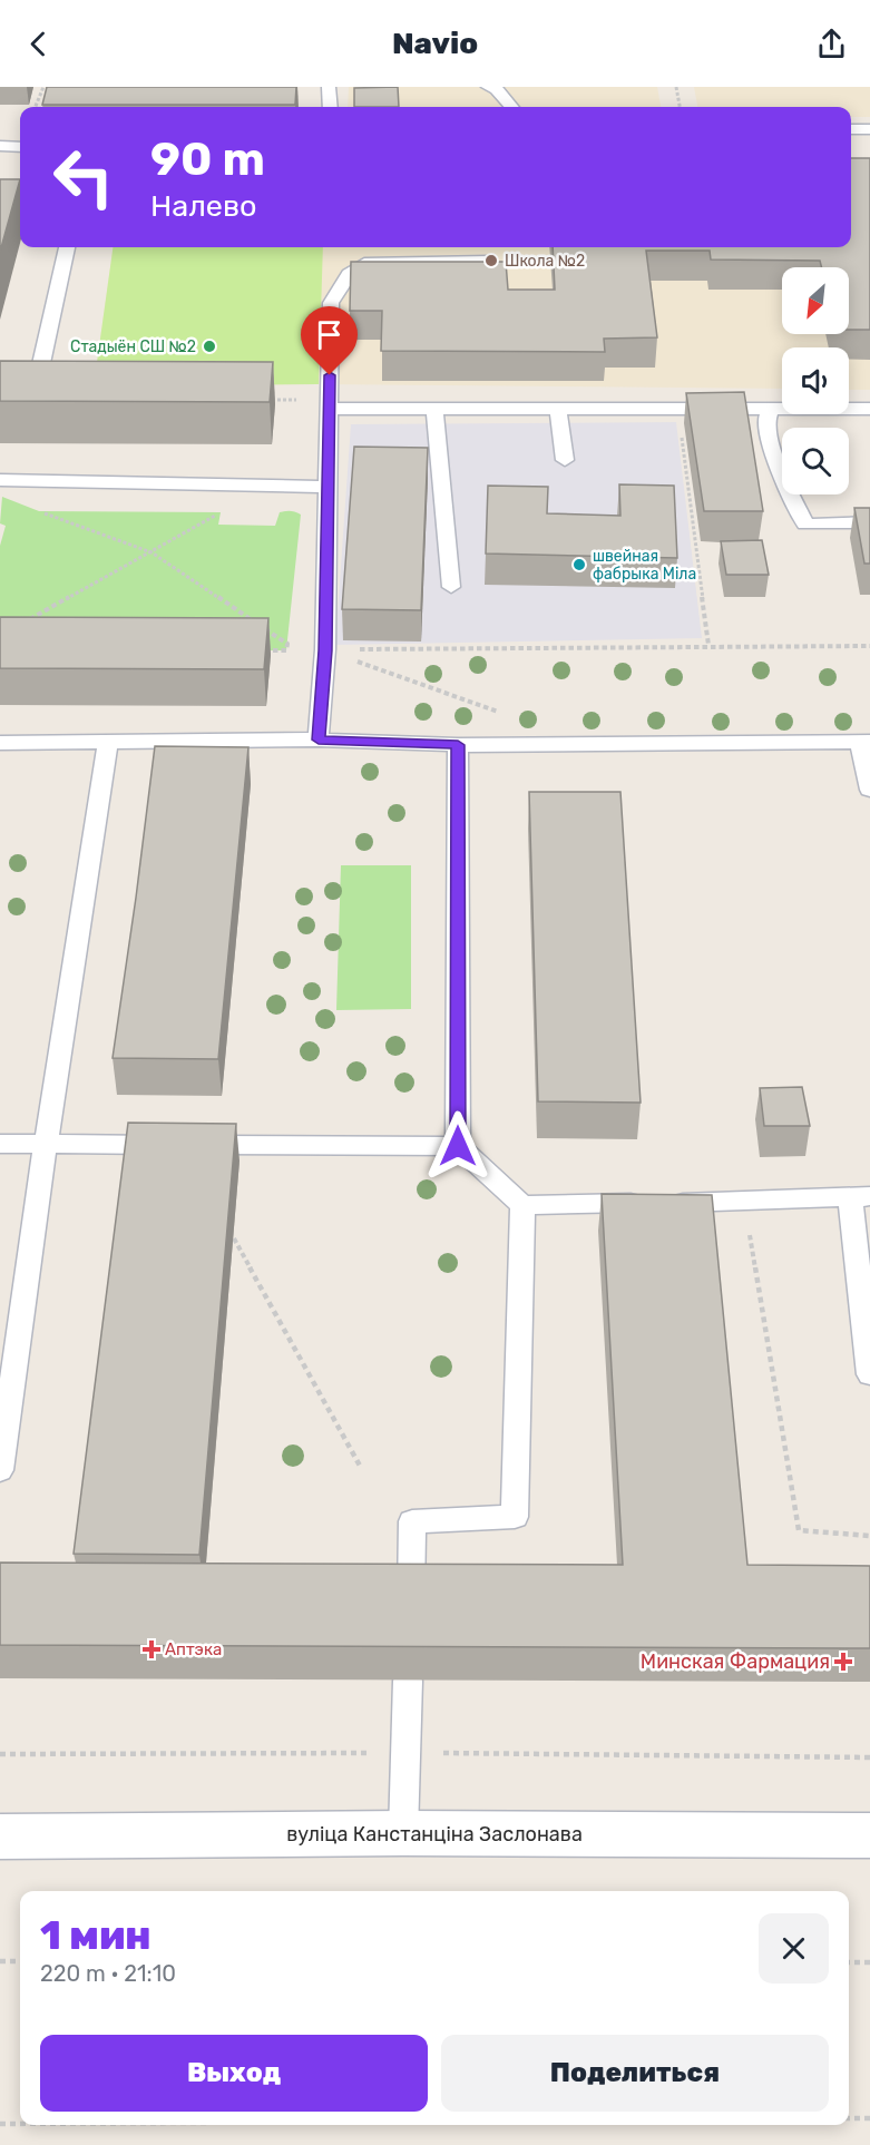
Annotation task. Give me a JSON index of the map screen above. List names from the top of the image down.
{
  "streets": {
    "main road": ["вуліца Канстанціна Заслонава"]
  },
  "places": {
    "other": ["Школа №2", "Стадыён СШ №2", "швейная фабрыка Міла"],
    "health": ["Аптэка", "Минская Фармация"]
  },
  "north": "bottom left",
  "page": {
    "header": "Navio",
    "turn": ["90 m", "Налево"],
    "heading": ["1 мин", "220 m · 21:10"],
    "buttons": ["Выход", "Поделиться"]
  }
}
